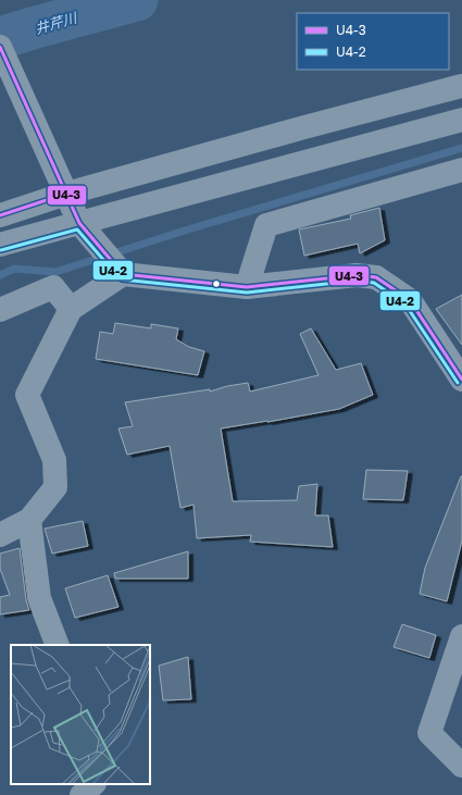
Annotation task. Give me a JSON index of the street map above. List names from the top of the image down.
{
  "water": ["井芹川"],
  "lines": ["transit line U4-3", "transit line U4-2"],
  "legend": ["U4-3", "U4-2"]
}
